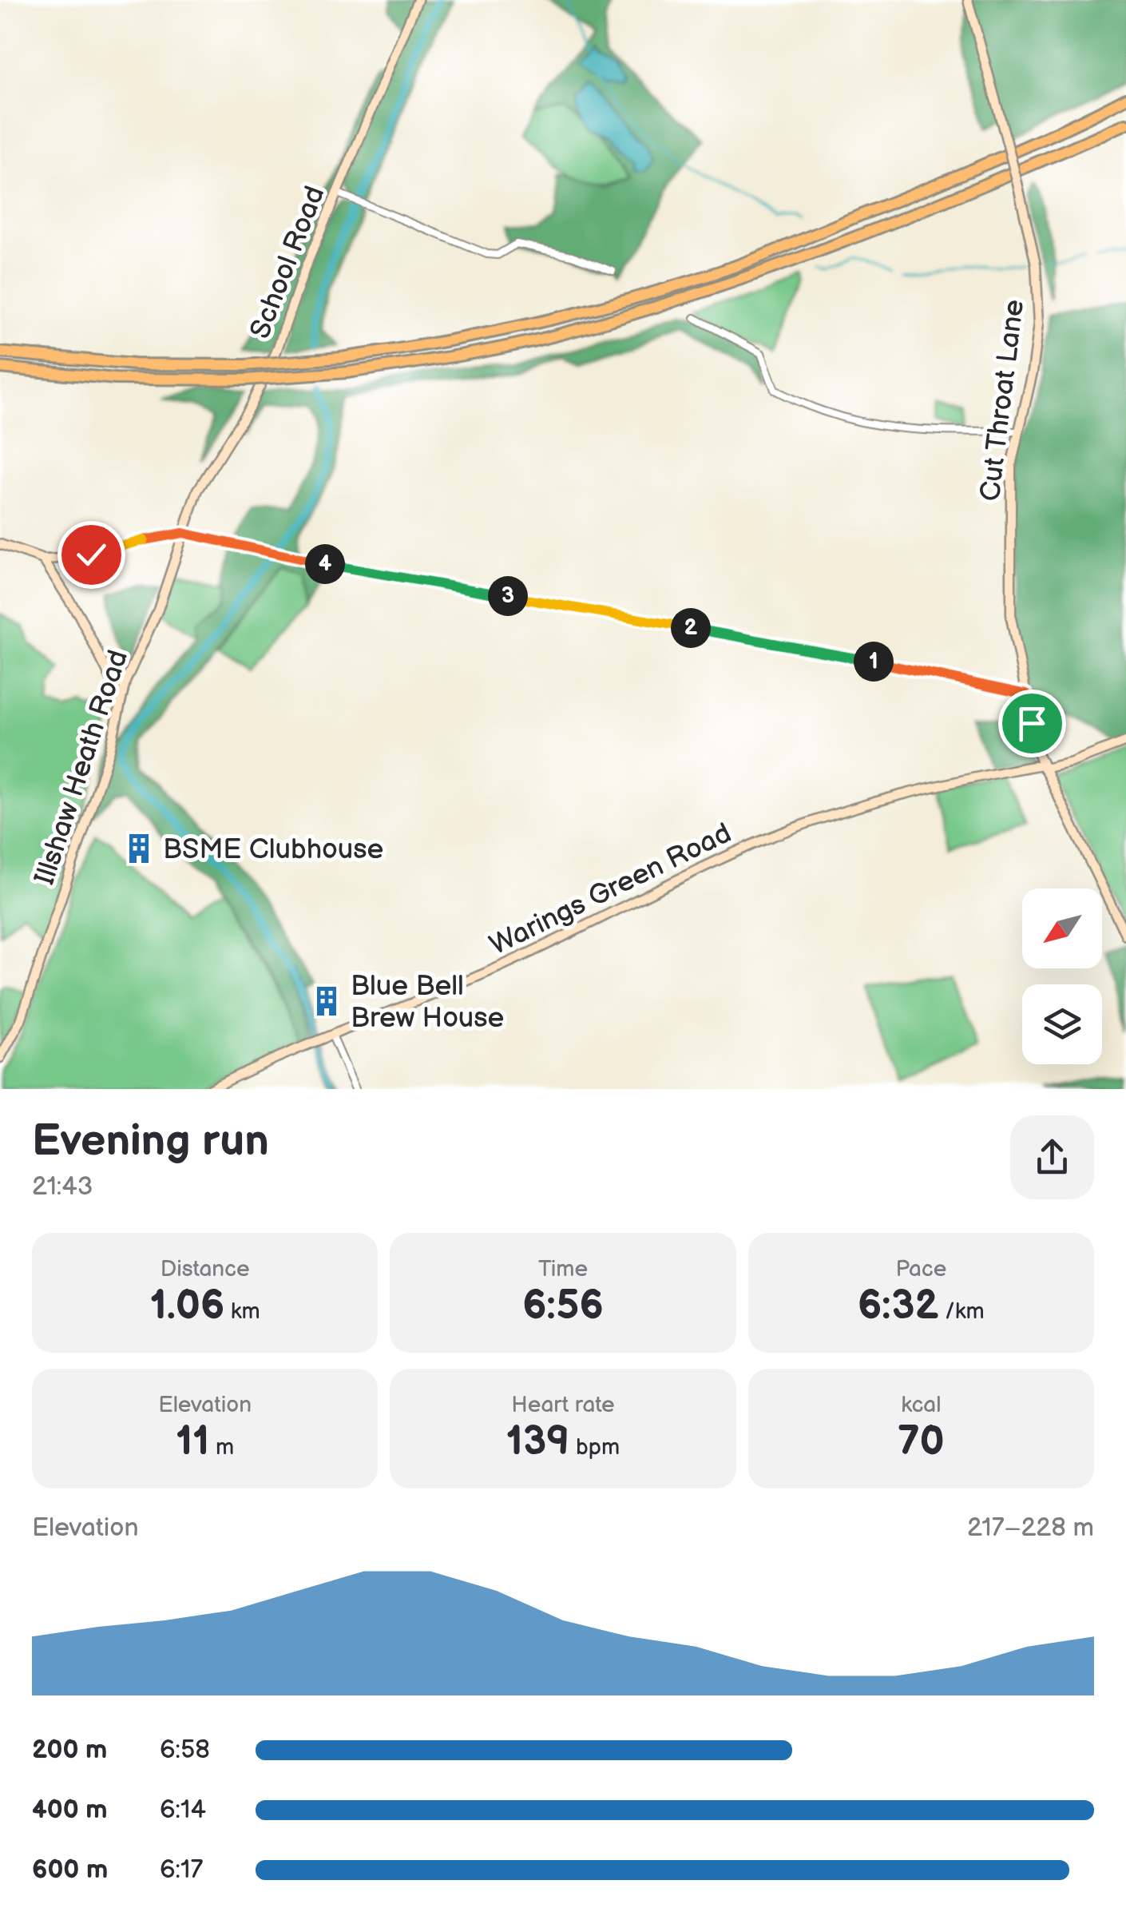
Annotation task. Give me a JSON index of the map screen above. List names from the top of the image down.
{
  "streets": {
    "street": [
      "School Road",
      "Cut Throat Lane",
      "Illshaw Heath Road",
      "Warings Green Road"
    ]
  },
  "crossings": [
    ["School Road", "Illshaw Heath Road"],
    ["Cut Throat Lane", "Warings Green Road"]
  ],
  "places": {
    "building": ["BSME Clubhouse", "Blue Bell Brew House"]
  },
  "north": "bottom left",
  "page": {
    "pins": [
      "4",
      "3",
      "2",
      "1"
    ],
    "heading": ["Evening run", "21:43"],
    "stats": [
      ["Distance", "1.06 km"],
      ["Time", "6:56"],
      ["Pace", "6:32 /km"],
      ["Elevation", "11 m"],
      ["Heart rate", "139 bpm"],
      ["kcal", "70"]
    ],
    "chart": ["Elevation", "217–228 m"],
    "list": [
      {
        "name": "200 m",
        "note": "6:58"
      },
      {
        "name": "400 m",
        "note": "6:14"
      },
      {
        "name": "600 m",
        "note": "6:17"
      }
    ]
  }
}
